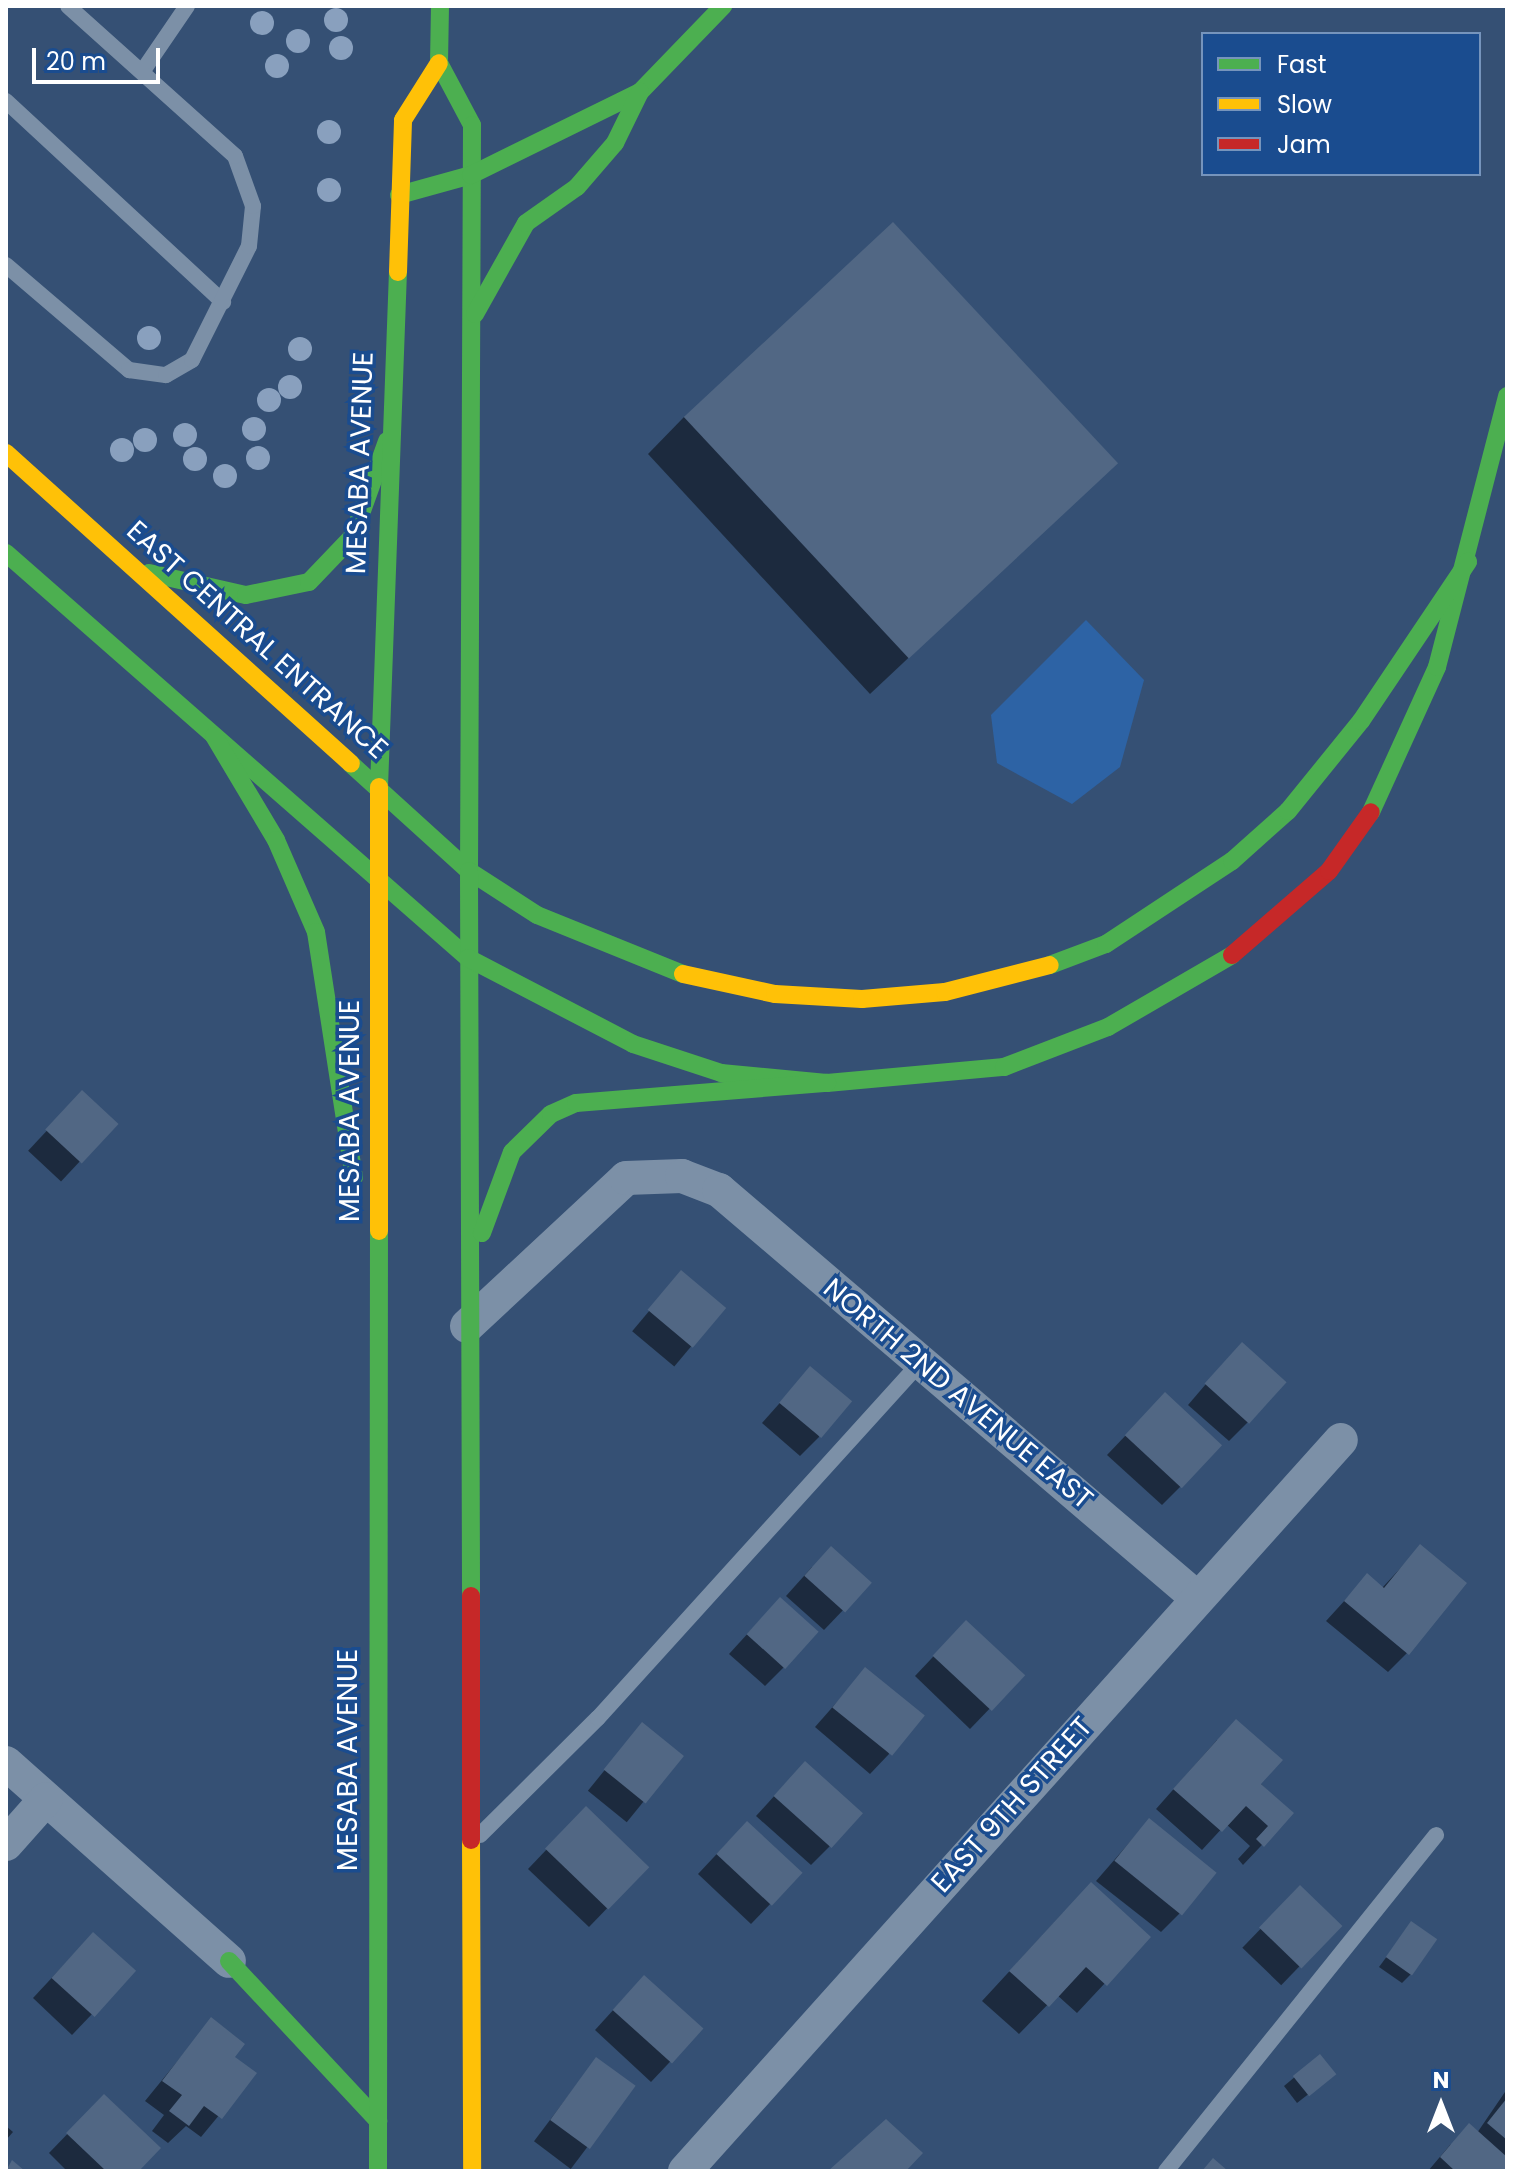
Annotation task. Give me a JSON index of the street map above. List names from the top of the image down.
{
  "streets": {
    "main road": ["MESABA AVENUE", "EAST CENTRAL ENTRANCE"],
    "street": ["NORTH 2ND AVENUE EAST", "EAST 9TH STREET"]
  },
  "crossings": [
    ["MESABA AVENUE", "EAST CENTRAL ENTRANCE"],
    ["NORTH 2ND AVENUE EAST", "EAST 9TH STREET"]
  ],
  "legend": ["Fast", "Slow", "Jam"],
  "scale_bar": "20 m",
  "north": "top"
}
